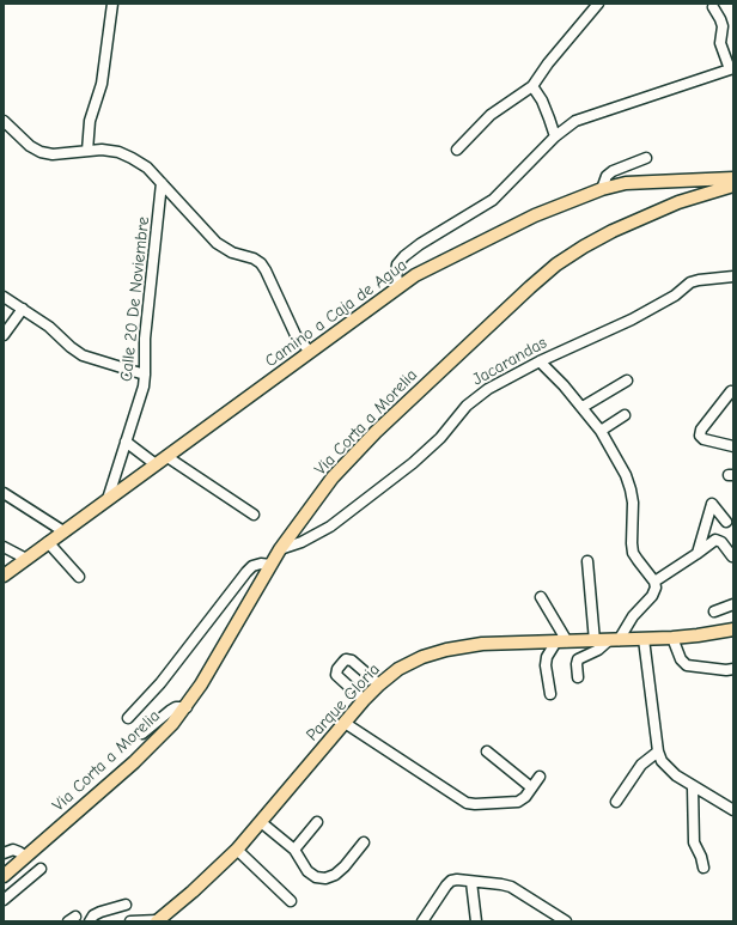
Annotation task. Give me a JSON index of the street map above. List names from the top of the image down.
{
  "streets": {
    "main road": ["Camino a Caja de Agua", "Via Corta a Morelia", "Parque Gloria"],
    "street": ["Calle 20 De Noviembre", "Jacarandas"]
  },
  "crossings": [
    ["Calle 20 De Noviembre", "Camino a Caja de Agua"],
    ["Jacarandas", "Via Corta a Morelia"]
  ]
}
